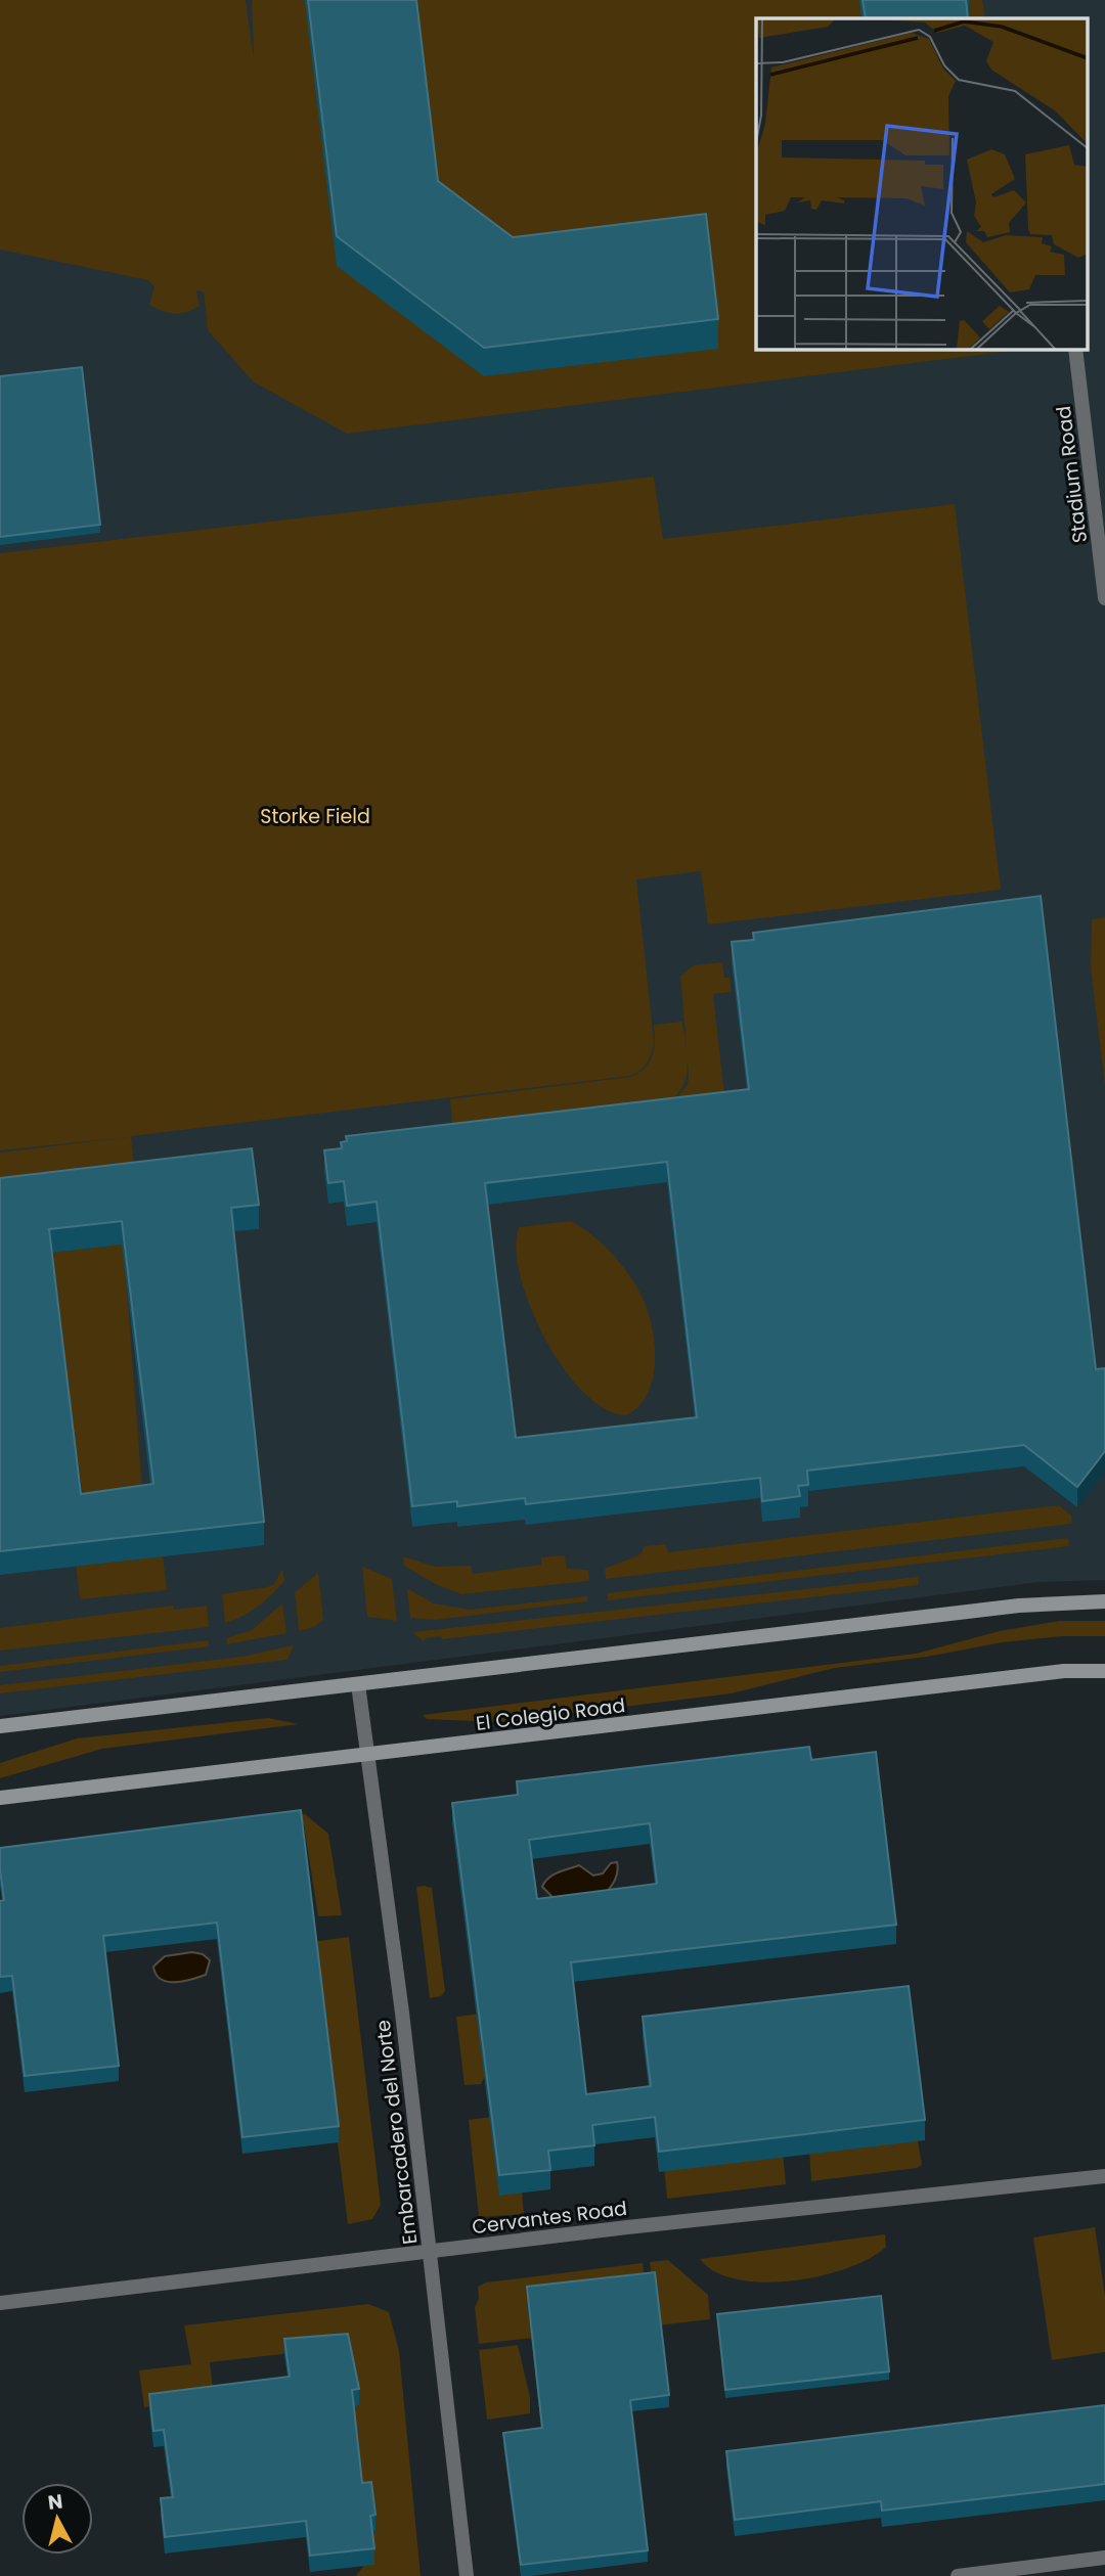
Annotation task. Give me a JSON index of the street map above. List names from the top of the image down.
{
  "streets": {
    "main road": ["El Colegio Road"],
    "street": ["Stadium Road", "Embarcadero del Norte", "Cervantes Road"]
  },
  "crossings": [
    ["El Colegio Road", "Embarcadero del Norte"],
    ["Embarcadero del Norte", "Cervantes Road"]
  ],
  "parks": ["Storke Field"],
  "north": "top"
}
